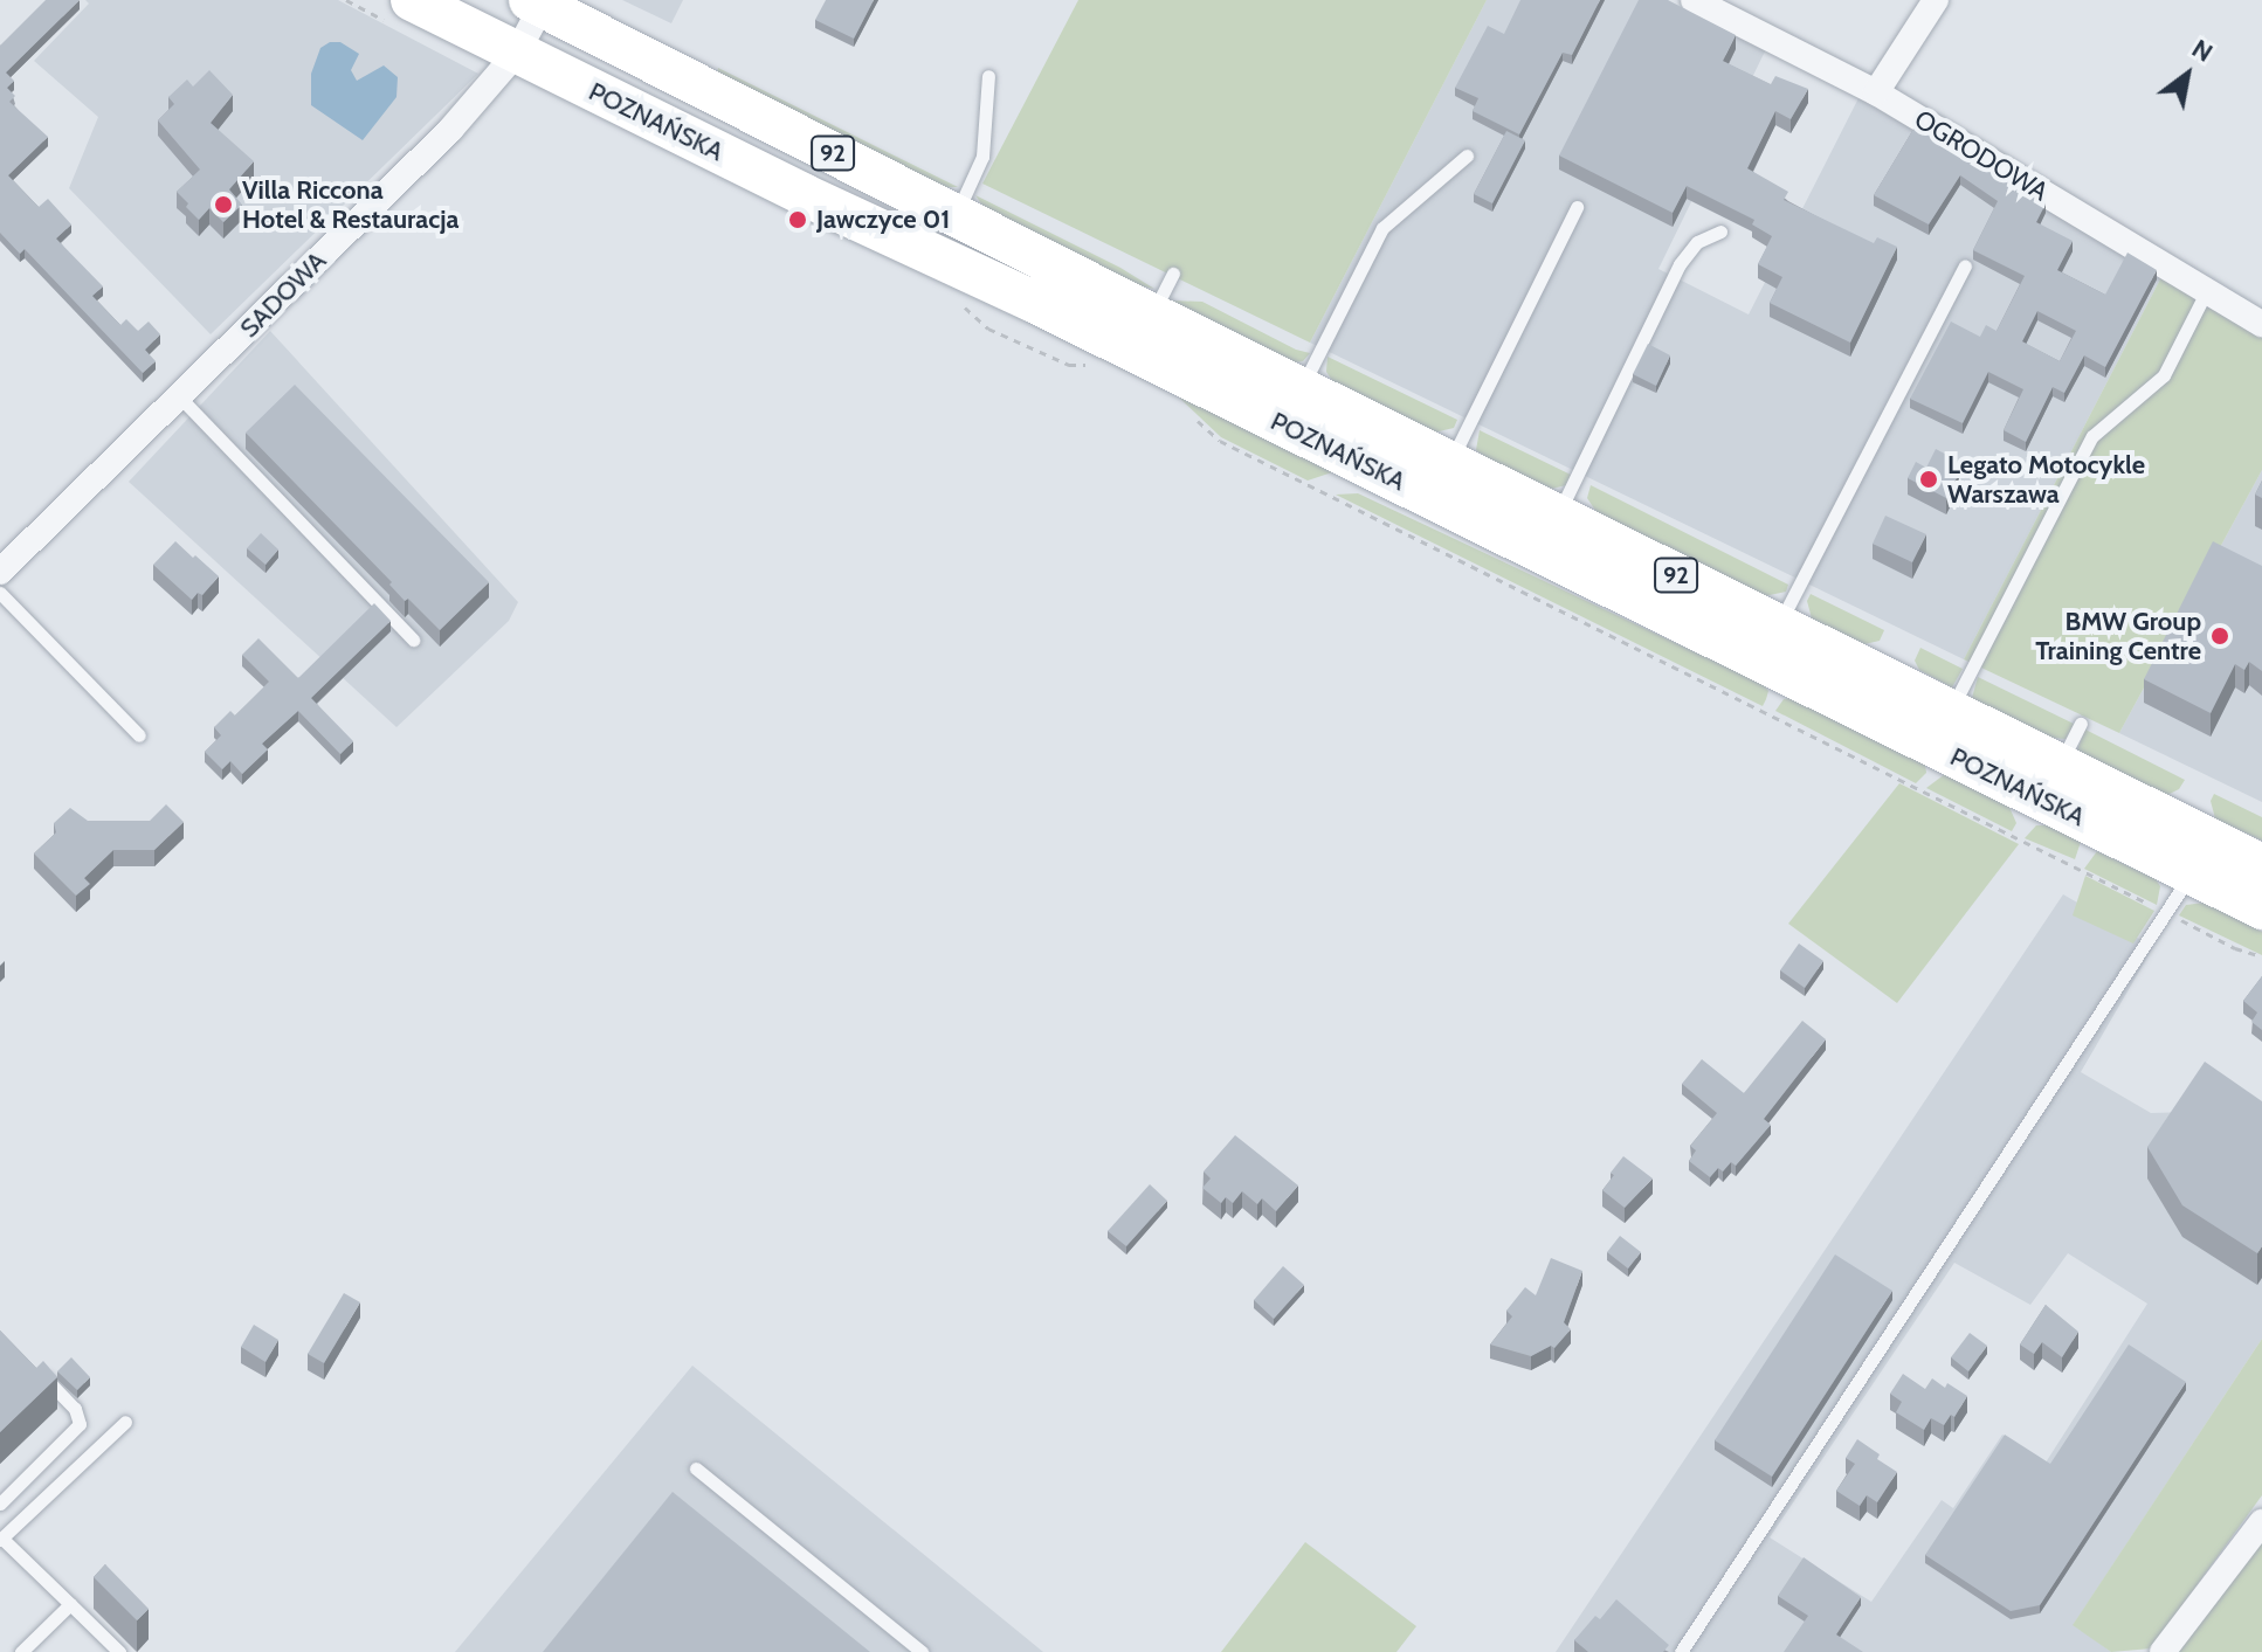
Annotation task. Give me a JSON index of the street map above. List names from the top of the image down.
{
  "streets": {
    "main road": ["POZNAŃSKA", "92"],
    "street": ["OGRODOWA", "SADOWA"]
  },
  "crossings": [
    ["POZNAŃSKA", "SADOWA"]
  ],
  "places": [
    "Villa Riccona Hotel & Restauracja",
    "Jawczyce 01",
    "Legato Motocykle Warszawa",
    "BMW Group Training Centre"
  ],
  "north": "top right"
}
